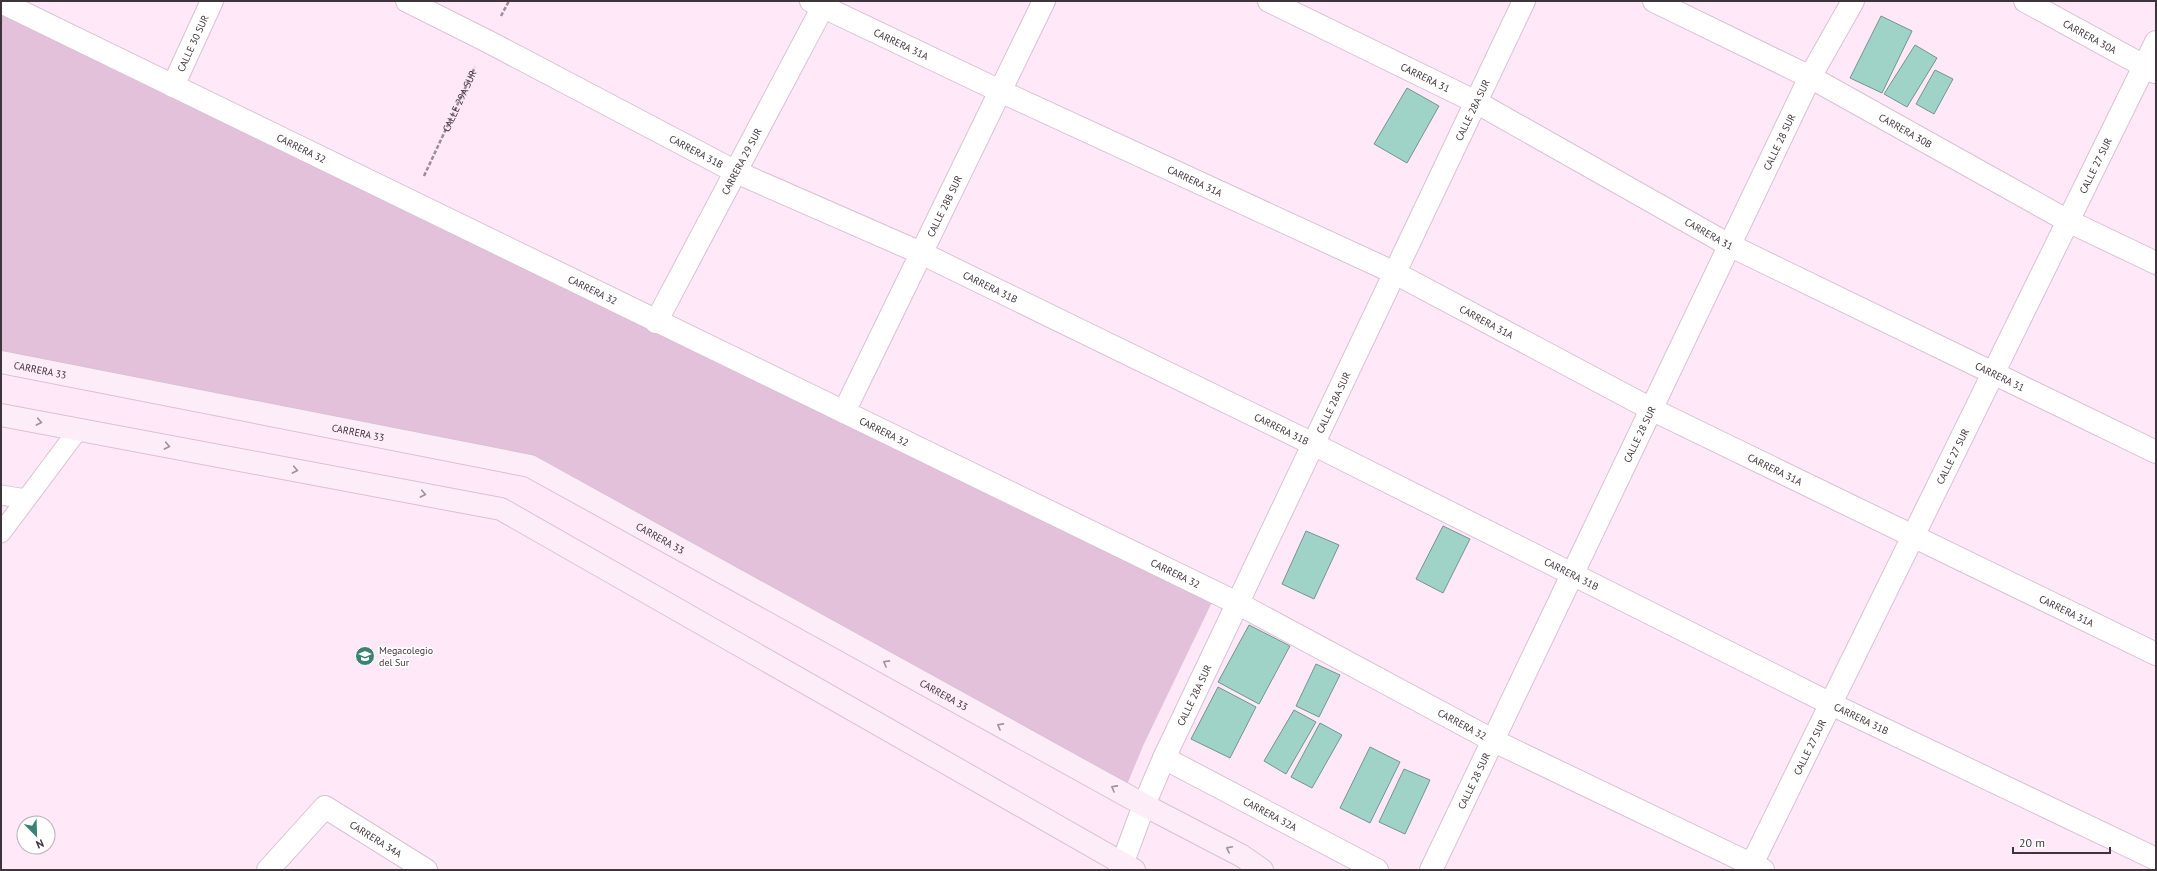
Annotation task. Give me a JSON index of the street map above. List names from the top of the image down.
{
  "streets": {
    "main road": ["CARRERA 33"],
    "street": [
      "CARRERA 30A",
      "CALLE 30 SUR",
      "CARRERA 31A",
      "CARRERA 31",
      "CALLE 28A SUR",
      "CARRERA 30B",
      "CALLE 28 SUR",
      "CARRERA 32",
      "CARRERA 31B",
      "CARRERA 29 SUR",
      "CALLE 27 SUR",
      "CALLE 28B SUR",
      "CARRERA 32A",
      "CARRERA 34A"
    ],
    "path": ["CALLE 29A SUR"]
  },
  "crossings": [
    ["CARRERA 30A", "CALLE 27 SUR"],
    ["CALLE 30 SUR", "CARRERA 32"],
    ["CARRERA 31A", "CALLE 28A SUR"],
    ["CARRERA 31A", "CALLE 28 SUR"],
    ["CARRERA 31A", "CARRERA 29 SUR"],
    ["CARRERA 31A", "CALLE 27 SUR"],
    ["CARRERA 31A", "CALLE 28B SUR"],
    ["CARRERA 31", "CALLE 28A SUR"],
    ["CARRERA 31", "CALLE 28 SUR"],
    ["CARRERA 31", "CALLE 27 SUR"],
    ["CALLE 29A SUR", "CARRERA 32"],
    ["CALLE 29A SUR", "CARRERA 31B"],
    ["CALLE 28A SUR", "CARRERA 32"],
    ["CALLE 28A SUR", "CARRERA 31B"],
    ["CALLE 28A SUR", "CARRERA 33"],
    ["CALLE 28A SUR", "CARRERA 32A"],
    ["CARRERA 30B", "CALLE 28 SUR"],
    ["CARRERA 30B", "CALLE 27 SUR"],
    ["CALLE 28 SUR", "CARRERA 32"],
    ["CALLE 28 SUR", "CARRERA 31B"],
    ["CARRERA 32", "CARRERA 29 SUR"],
    ["CARRERA 32", "CALLE 27 SUR"],
    ["CARRERA 32", "CALLE 28B SUR"],
    ["CARRERA 31B", "CARRERA 29 SUR"],
    ["CARRERA 31B", "CALLE 27 SUR"],
    ["CARRERA 31B", "CALLE 28B SUR"]
  ],
  "places": {
    "school or university": ["Megacolegio del Sur"]
  },
  "scale_bar": "20 m",
  "north": "bottom right"
}
